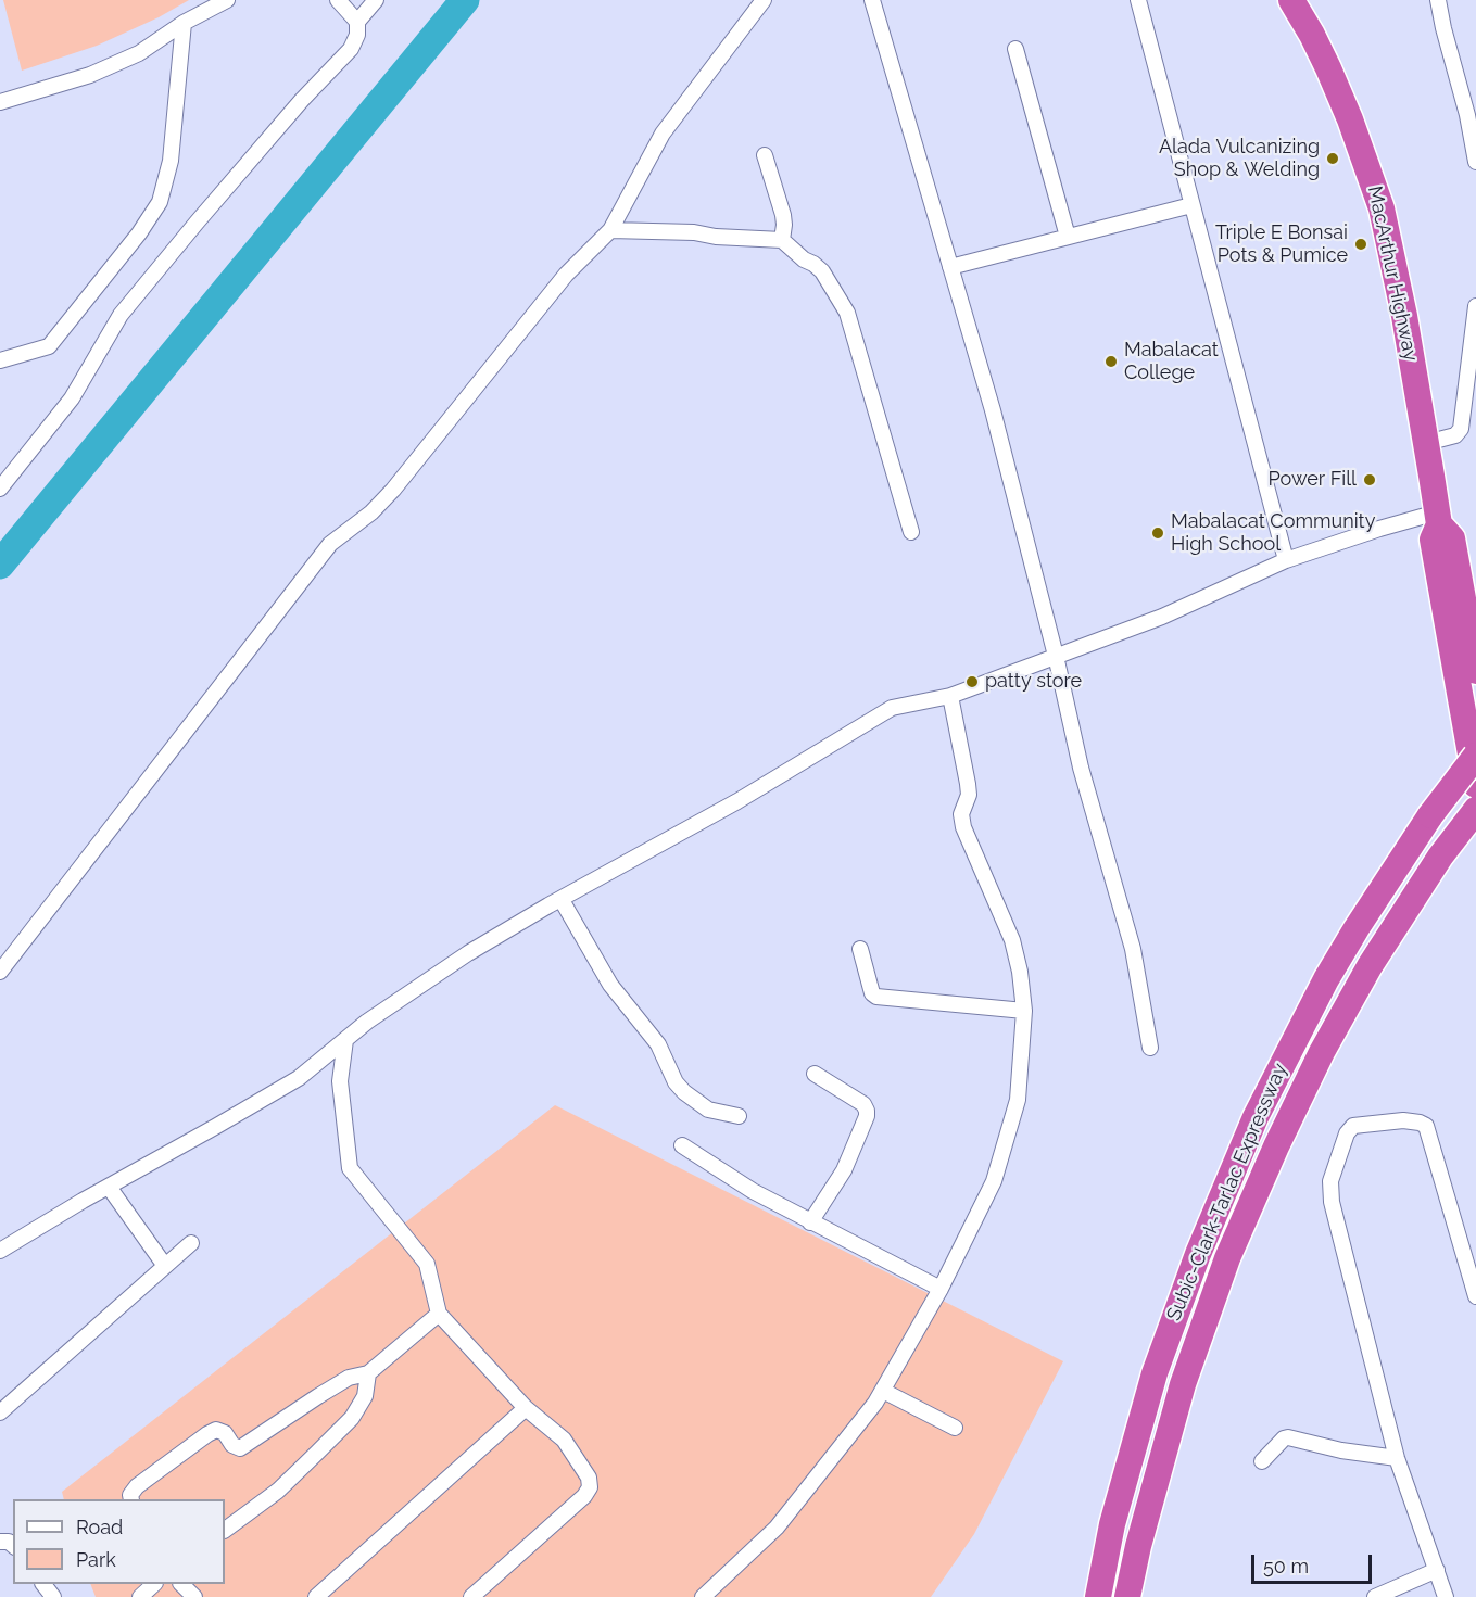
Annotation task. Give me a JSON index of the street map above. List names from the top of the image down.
{
  "streets": {
    "highway": ["MacArthur Highway", "Subic-Clark-Tarlac Expressway"]
  },
  "places": [
    "Alada Vulcanizing Shop & Welding",
    "Triple E Bonsai Pots & Pumice",
    "Mabalacat College",
    "Power Fill",
    "Mabalacat Community High School",
    "patty store"
  ],
  "legend": ["Road", "Park"],
  "scale_bar": "50 m"
}
